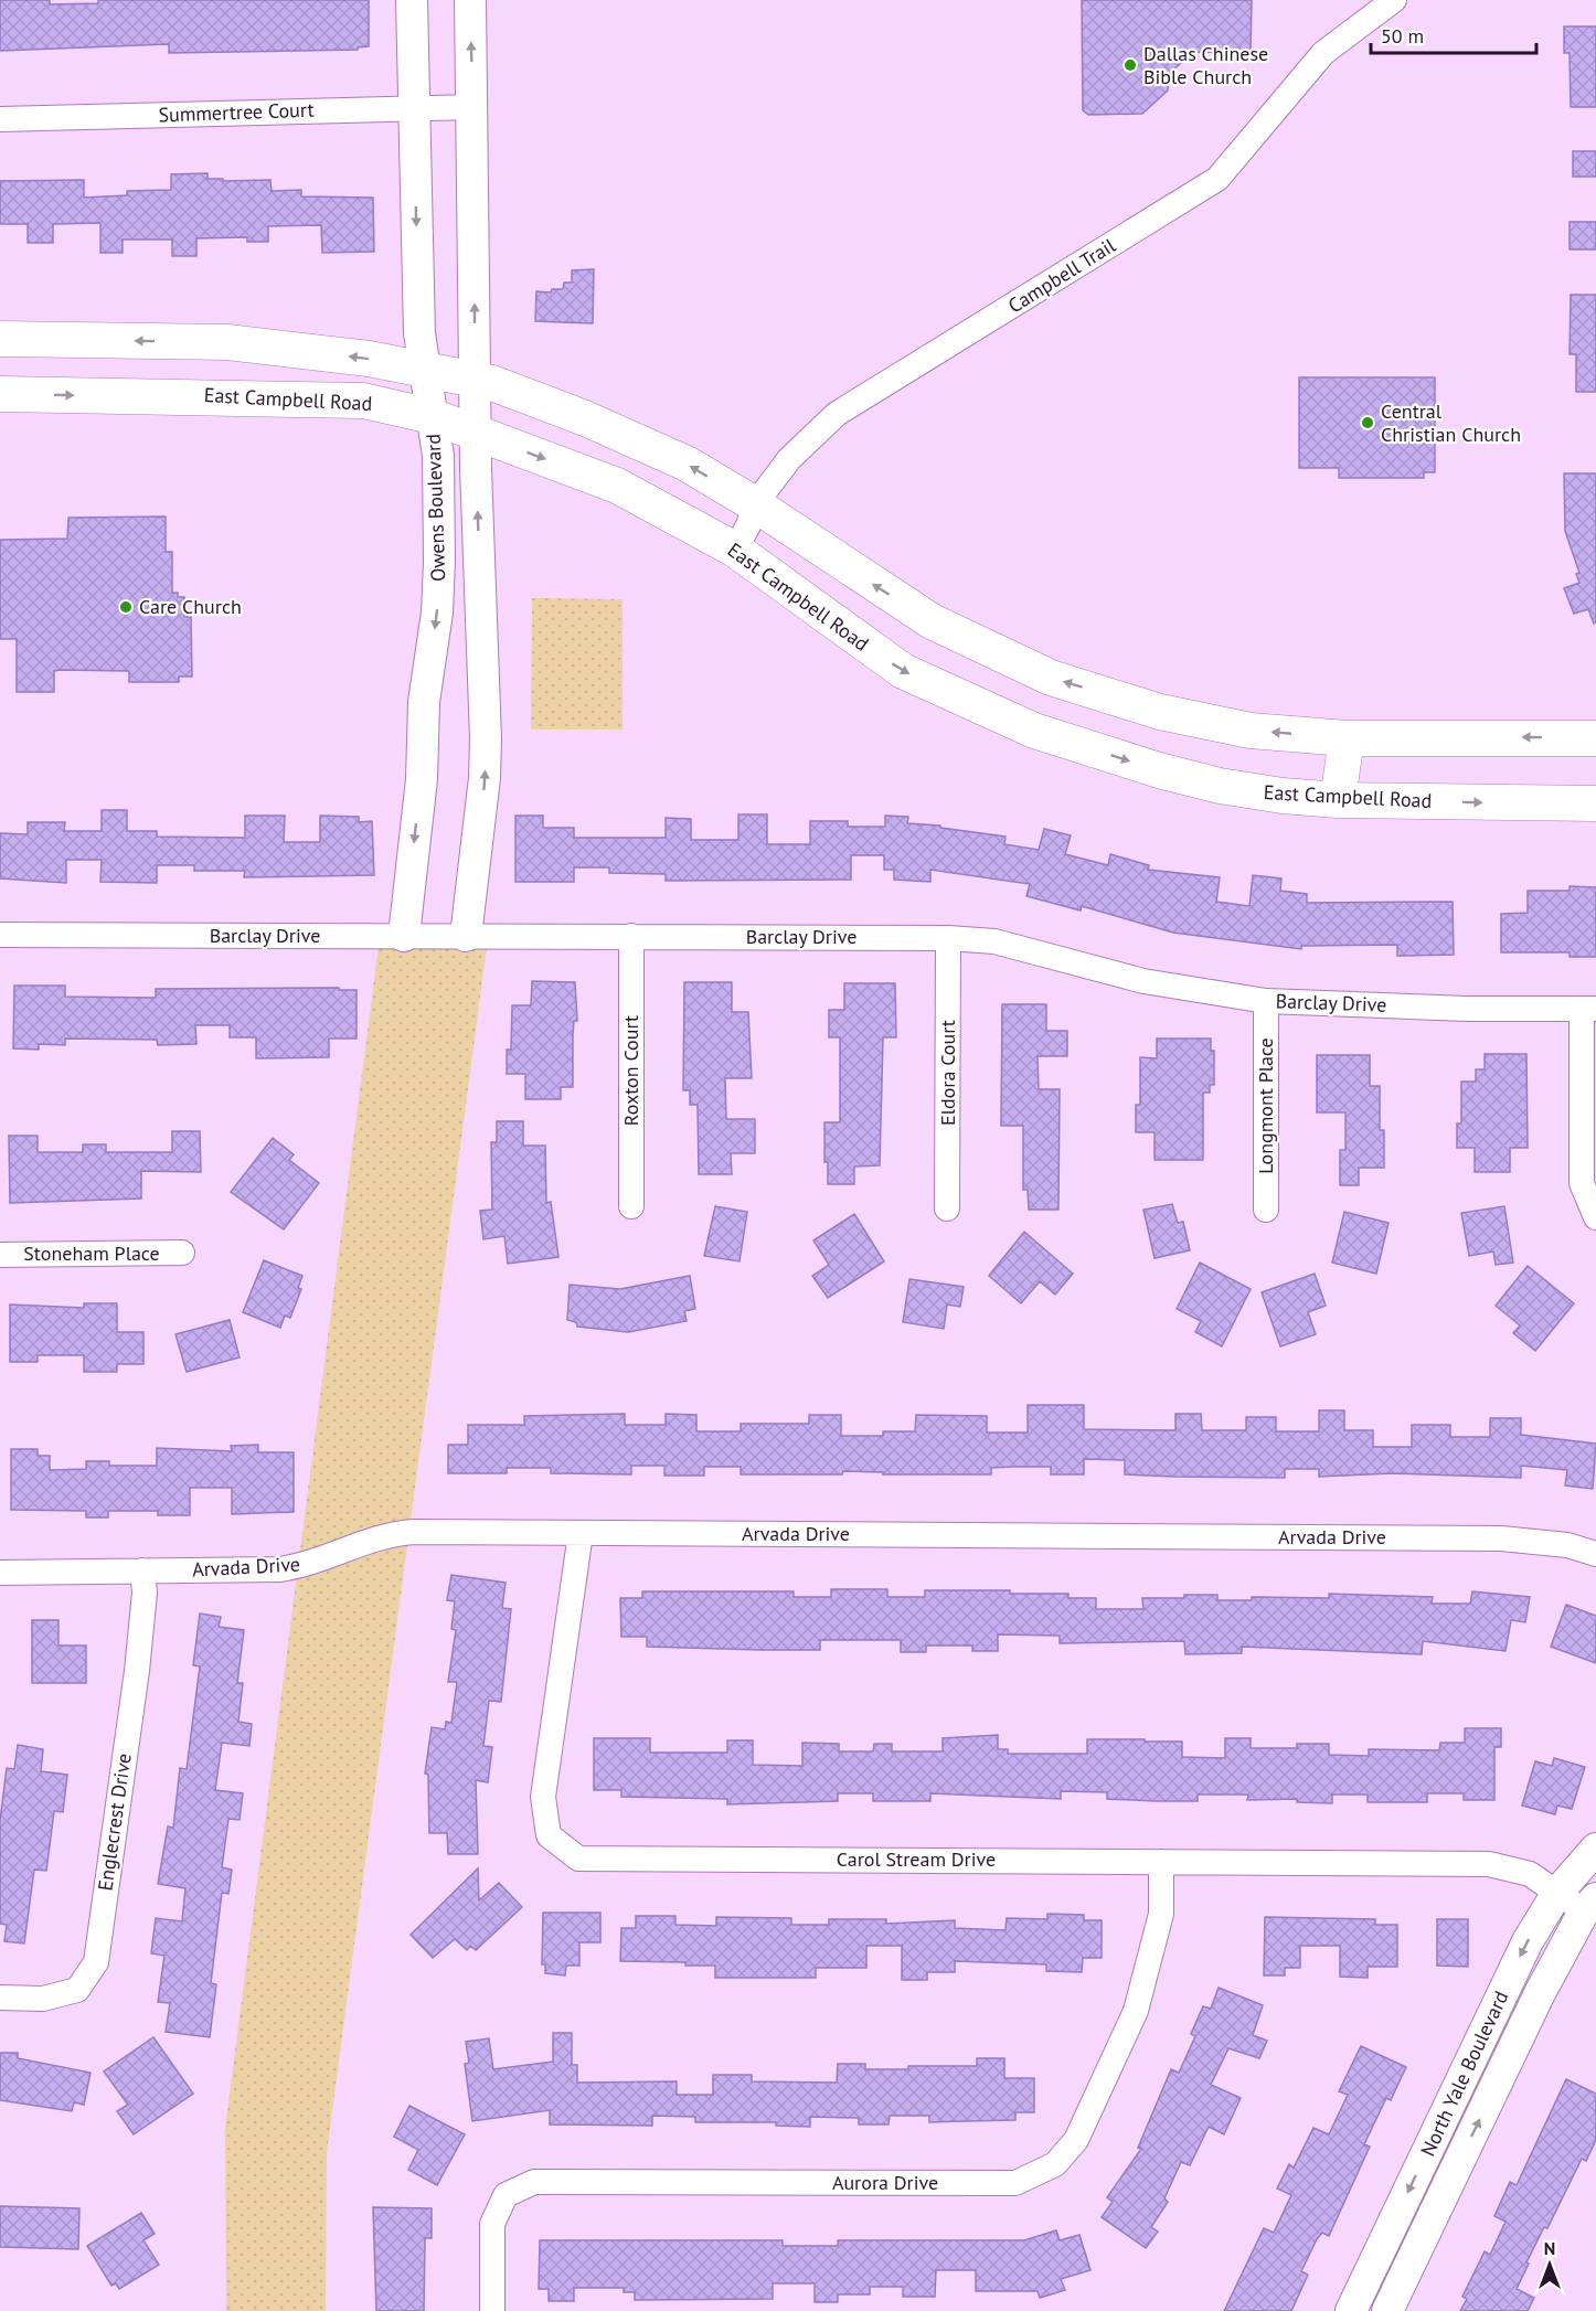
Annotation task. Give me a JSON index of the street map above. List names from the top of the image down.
{
  "streets": {
    "main road": ["East Campbell Road"],
    "street": [
      "Summertree Court",
      "Campbell Trail",
      "Owens Boulevard",
      "Barclay Drive",
      "Roxton Court",
      "Eldora Court",
      "Longmont Place",
      "Stoneham Place",
      "Arvada Drive",
      "Englecrest Drive",
      "Carol Stream Drive",
      "North Yale Boulevard",
      "Aurora Drive"
    ]
  },
  "crossings": [
    ["Summertree Court", "Owens Boulevard"],
    ["Campbell Trail", "East Campbell Road"],
    ["East Campbell Road", "Owens Boulevard"],
    ["Owens Boulevard", "Barclay Drive"],
    ["Barclay Drive", "Roxton Court"],
    ["Barclay Drive", "Eldora Court"],
    ["Barclay Drive", "Longmont Place"],
    ["Arvada Drive", "Englecrest Drive"],
    ["Arvada Drive", "Carol Stream Drive"],
    ["Carol Stream Drive", "North Yale Boulevard"],
    ["Carol Stream Drive", "Aurora Drive"]
  ],
  "places": ["Dallas Chinese Bible Church", "Central Christian Church", "Care Church"],
  "scale_bar": "50 m",
  "north": "top"
}
